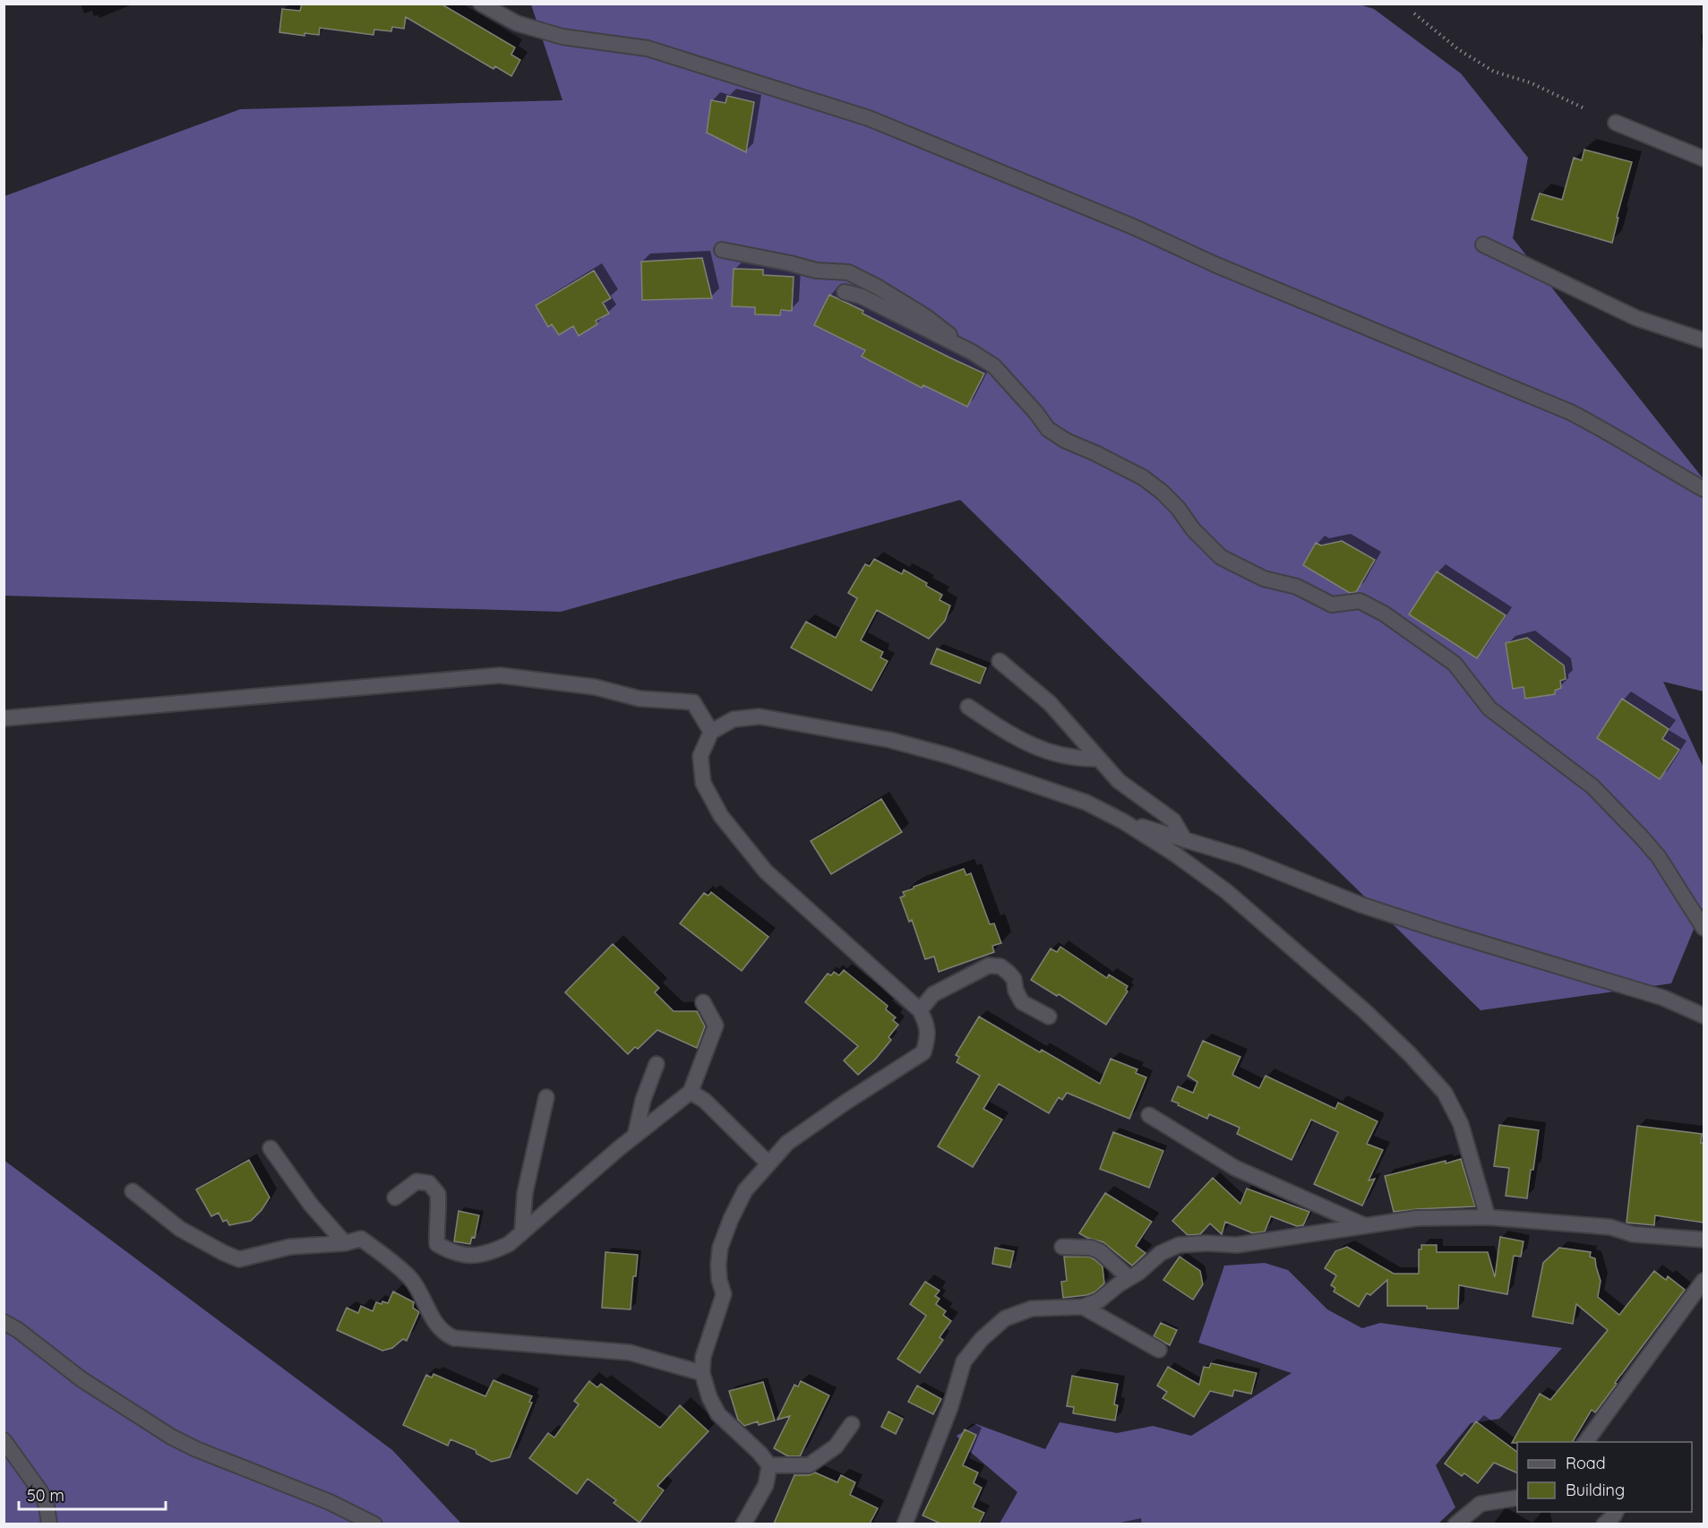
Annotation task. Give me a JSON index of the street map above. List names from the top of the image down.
{
  "legend": ["Road", "Building"],
  "scale_bar": "50 m"
}
